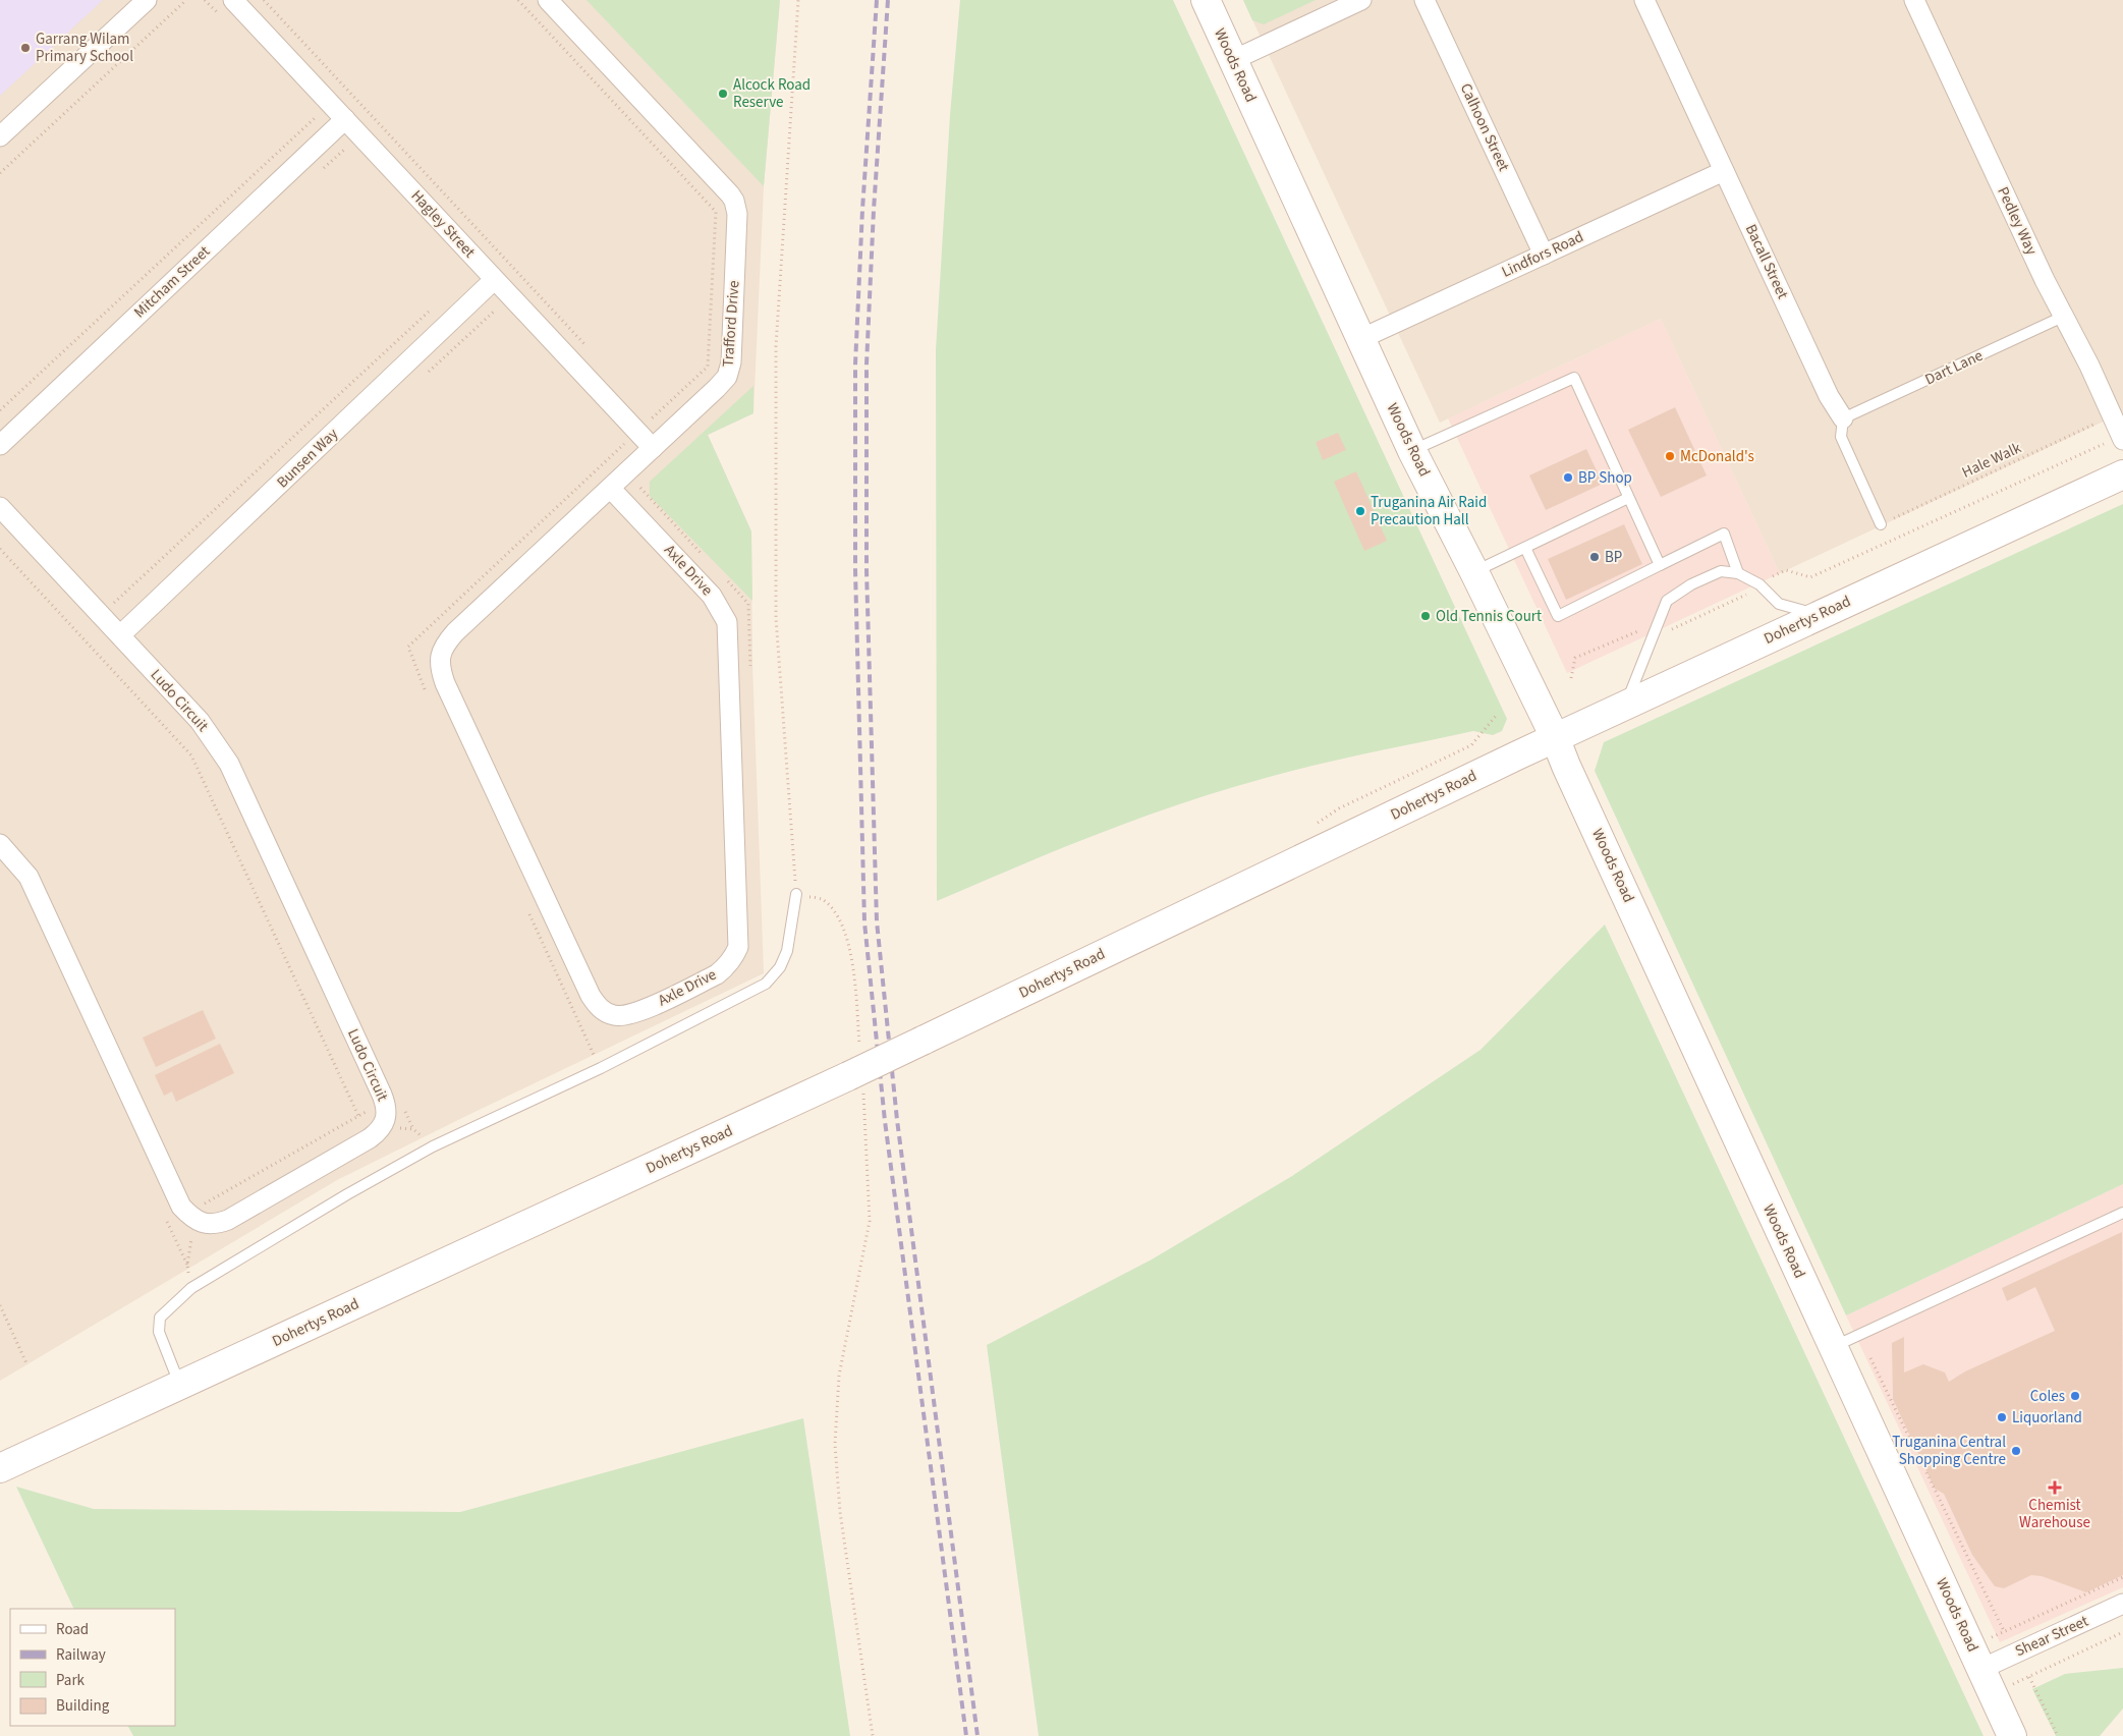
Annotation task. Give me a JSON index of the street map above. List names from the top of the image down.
{
  "streets": {
    "main road": ["Woods Road", "Dohertys Road"],
    "street": [
      "Calhoon Street",
      "Pedley Way",
      "Hagley Street",
      "Lindfors Road",
      "Bacall Street",
      "Mitcham Street",
      "Trafford Drive",
      "Bunsen Way",
      "Axle Drive",
      "Ludo Circuit",
      "Shear Street"
    ],
    "lane": ["Dart Lane"],
    "path": ["Hale Walk"]
  },
  "crossings": [
    ["Woods Road", "Lindfors Road"],
    ["Woods Road", "Dohertys Road"],
    ["Woods Road", "Shear Street"],
    ["Calhoon Street", "Lindfors Road"],
    ["Pedley Way", "Dart Lane"],
    ["Pedley Way", "Hale Walk"],
    ["Hagley Street", "Mitcham Street"],
    ["Hagley Street", "Trafford Drive"],
    ["Hagley Street", "Bunsen Way"],
    ["Lindfors Road", "Bacall Street"],
    ["Bacall Street", "Dart Lane"],
    ["Trafford Drive", "Axle Drive"],
    ["Bunsen Way", "Ludo Circuit"]
  ],
  "places": {
    "other": [
      "Garrang Wilam Primary School",
      "Alcock Road Reserve",
      "McDonald's",
      "BP Shop",
      "Truganina Air Raid Precaution Hall",
      "BP",
      "Old Tennis Court",
      "Coles",
      "Liquorland",
      "Truganina Central Shopping Centre"
    ],
    "health": ["Chemist Warehouse"]
  },
  "legend": [
    "Road",
    "Railway",
    "Park",
    "Building"
  ]
}
